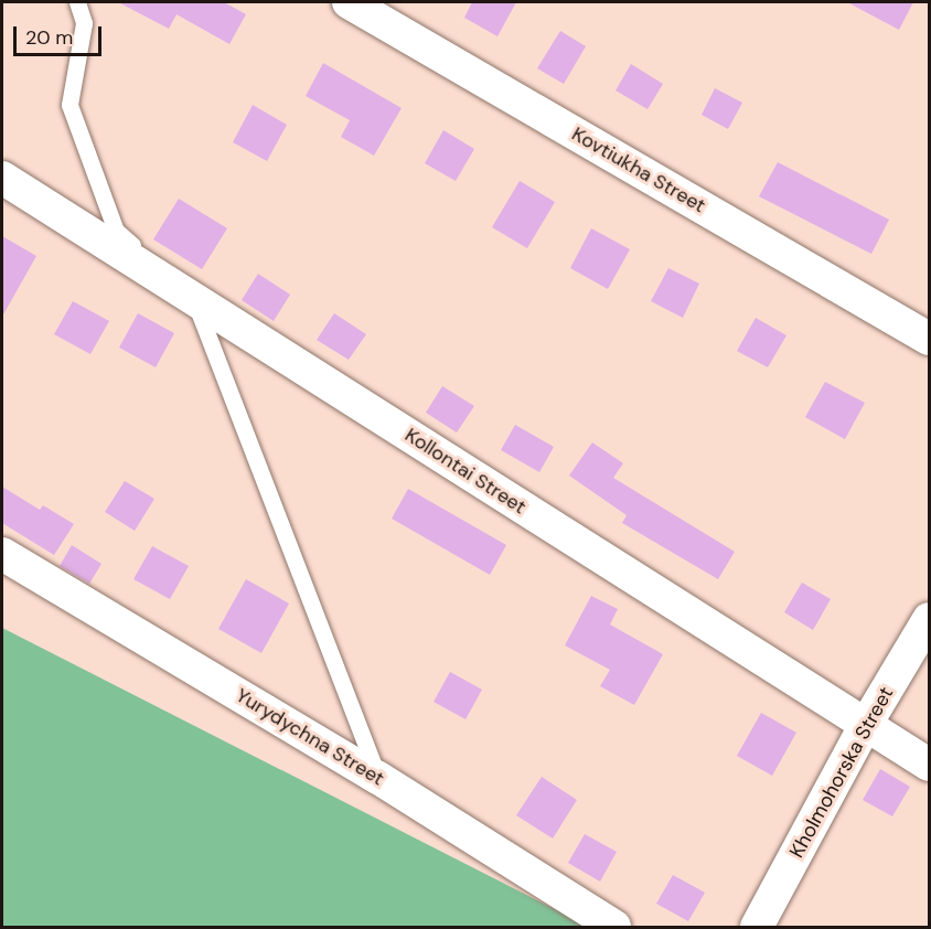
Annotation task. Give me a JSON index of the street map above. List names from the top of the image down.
{
  "streets": {
    "street": [
      "Kovtiukha Street",
      "Kollontai Street",
      "Yurydychna Street",
      "Kholmohorska Street"
    ]
  },
  "crossings": [
    ["Kollontai Street", "Kholmohorska Street"]
  ],
  "scale_bar": "20 m"
}
